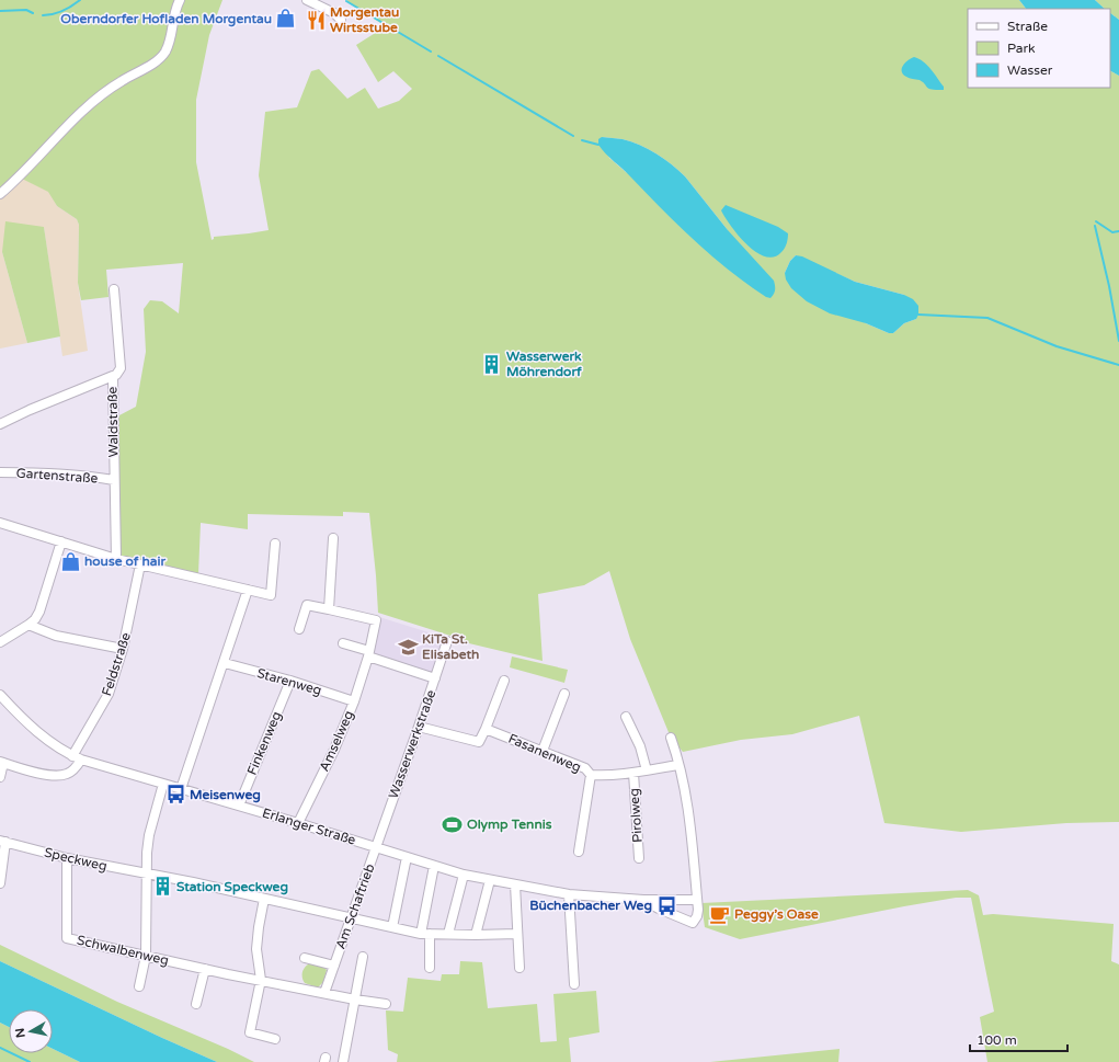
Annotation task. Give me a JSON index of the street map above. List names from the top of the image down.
{
  "streets": {
    "street": [
      "Waldstraße",
      "Gartenstraße",
      "Feldstraße",
      "Starenweg",
      "Amselweg",
      "Finkenweg",
      "Wasserwerkstraße",
      "Fasanenweg",
      "Pirolweg",
      "Erlanger Straße",
      "Speckweg",
      "Am Schaftrieb",
      "Schwalbenweg"
    ]
  },
  "crossings": [
    ["Waldstraße", "Gartenstraße"],
    ["Feldstraße", "Erlanger Straße"],
    ["Starenweg", "Amselweg"],
    ["Starenweg", "Finkenweg"],
    ["Amselweg", "Erlanger Straße"],
    ["Finkenweg", "Erlanger Straße"],
    ["Wasserwerkstraße", "Erlanger Straße"],
    ["Wasserwerkstraße", "Am Schaftrieb"],
    ["Fasanenweg", "Pirolweg"],
    ["Erlanger Straße", "Am Schaftrieb"],
    ["Speckweg", "Am Schaftrieb"],
    ["Speckweg", "Schwalbenweg"],
    ["Am Schaftrieb", "Schwalbenweg"]
  ],
  "places": {
    "shop": ["Oberndorfer Hofladen Morgentau", "house of hair"],
    "restaurant": ["Morgentau Wirtsstube"],
    "building": ["Wasserwerk Möhrendorf", "Station Speckweg"],
    "school or university": ["KiTa St. Elisabeth"],
    "bus stop": ["Meisenweg", "Büchenbacher Weg"],
    "sports": ["Olymp Tennis"],
    "cafe": ["Peggy’s Oase"]
  },
  "legend": ["Straße", "Park", "Wasser"],
  "scale_bar": "100 m",
  "north": "left"
}
